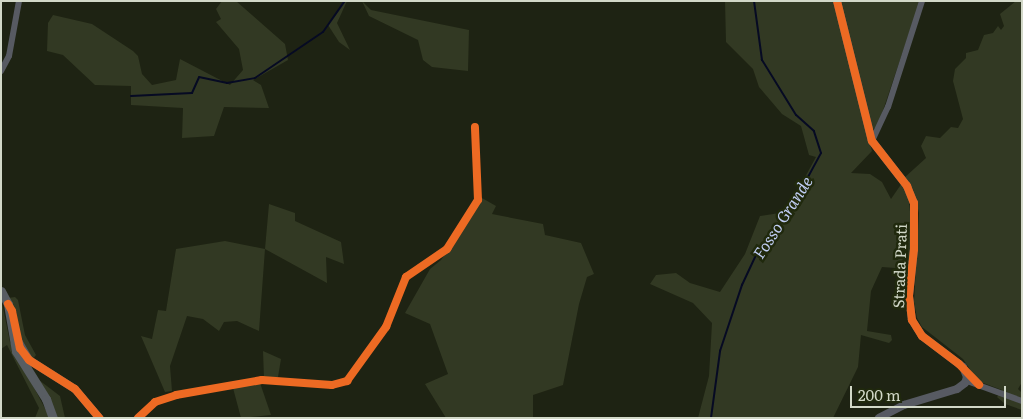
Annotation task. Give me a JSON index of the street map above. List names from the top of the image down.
{
  "streets": {
    "street": ["Strada Prati"]
  },
  "water": ["Fosso Grande"],
  "scale_bar": "200 m"
}
